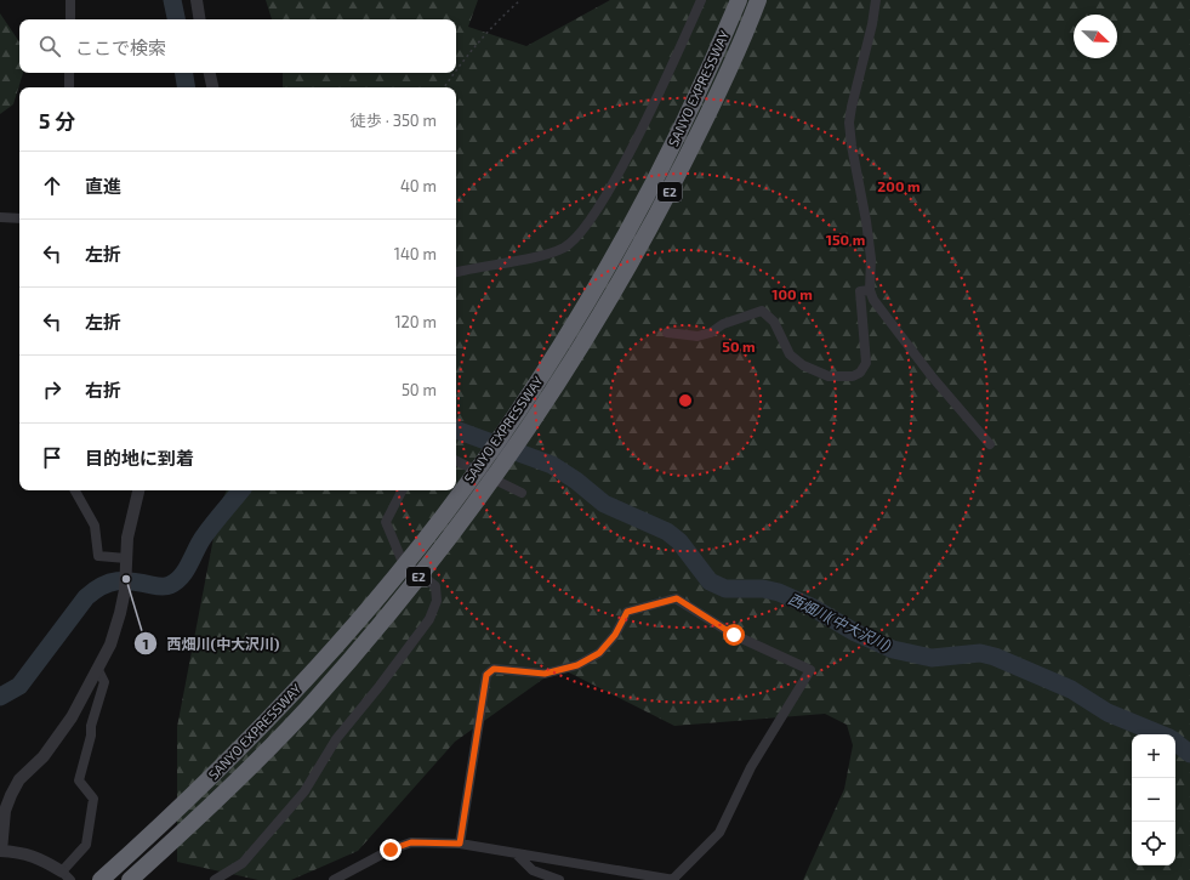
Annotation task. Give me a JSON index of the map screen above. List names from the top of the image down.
{
  "streets": {
    "highway": ["SANYO EXPRESSWAY", "E2"]
  },
  "water": ["西畑川(中大沢川)"],
  "places": ["西畑川(中大沢川)"],
  "north": "bottom right",
  "page": {
    "search": "ここで検索",
    "heading": ["5 分", "徒歩 · 350 m"],
    "list": [
      ["直進", "40 m"],
      ["左折", "140 m"],
      ["左折", "120 m"],
      ["右折", "50 m"],
      "目的地に到着"
    ],
    "map_buttons": ["+", "−"]
  },
  "rings": [
    "200 m",
    "150 m",
    "100 m",
    "50 m"
  ]
}
